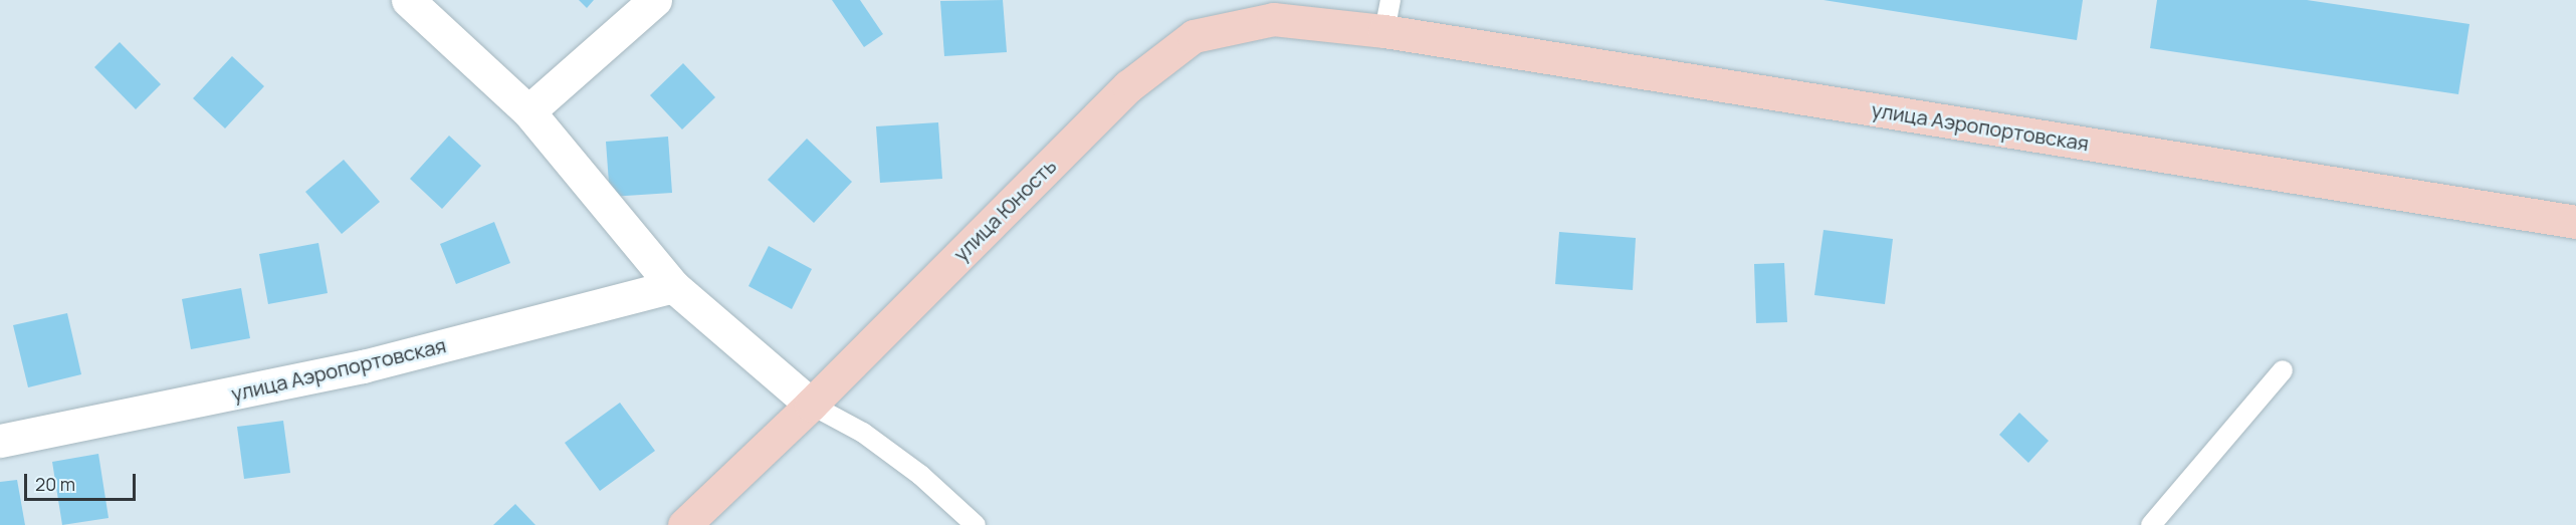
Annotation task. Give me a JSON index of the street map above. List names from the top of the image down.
{
  "streets": {
    "street": ["улица Аэропортовская", "улица Юность"]
  },
  "crossings": [
    ["улица Аэропортовская", "улица Юность"]
  ],
  "scale_bar": "20 m"
}
